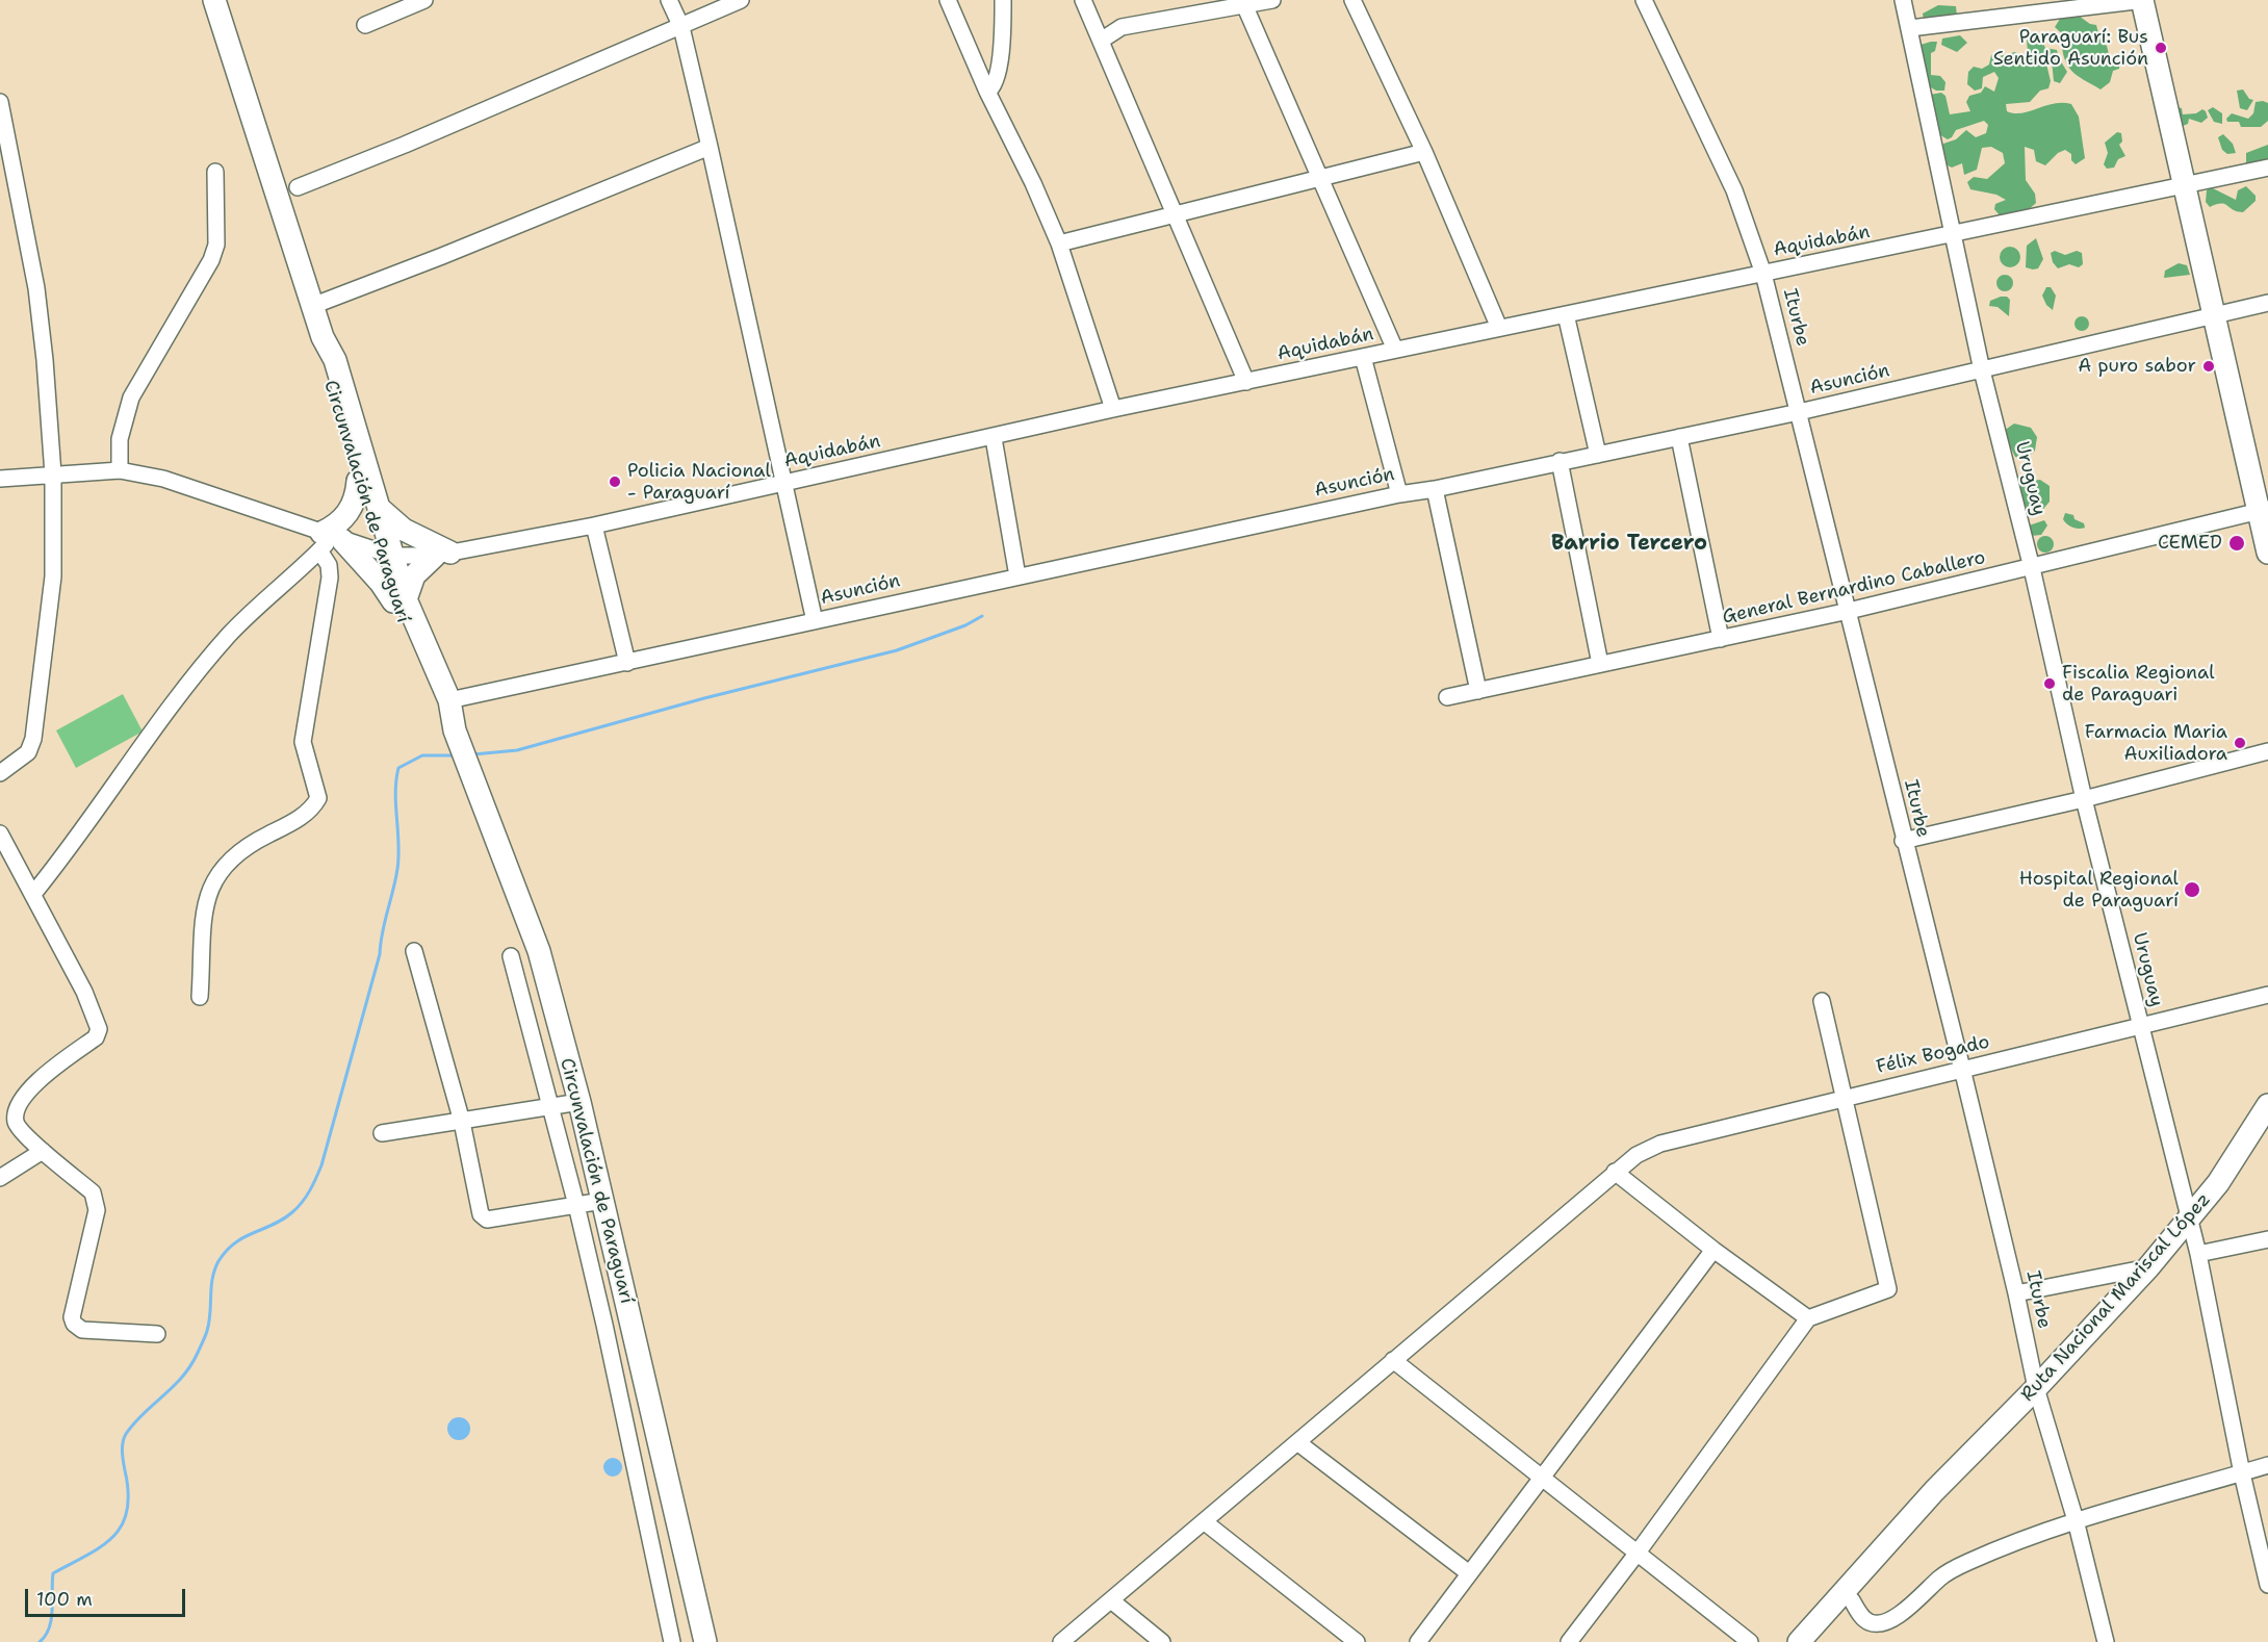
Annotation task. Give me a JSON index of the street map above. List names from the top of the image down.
{
  "streets": {
    "highway": ["Circunvalación de Paraguarí", "Ruta Nacional Mariscal López"],
    "street": [
      "Aquidabán",
      "Iturbe",
      "Asunción",
      "Uruguay",
      "General Bernardino Caballero",
      "Félix Bogado"
    ]
  },
  "crossings": [
    ["Aquidabán", "Iturbe"],
    ["Aquidabán", "Uruguay"],
    ["Aquidabán", "Circunvalación de Paraguarí"],
    ["Iturbe", "Asunción"],
    ["Iturbe", "General Bernardino Caballero"],
    ["Iturbe", "Félix Bogado"],
    ["Iturbe", "Ruta Nacional Mariscal López"],
    ["Asunción", "Uruguay"],
    ["Asunción", "Circunvalación de Paraguarí"],
    ["Uruguay", "General Bernardino Caballero"],
    ["Uruguay", "Félix Bogado"],
    ["Uruguay", "Ruta Nacional Mariscal López"]
  ],
  "districts": ["Barrio Tercero"],
  "places": [
    "Paraguarí: Bus Sentido Asunción",
    "A puro sabor",
    "Policia Nacional - Paraguarí",
    "CEMED",
    "Fiscalia Regional de Paraguari",
    "Farmacia Maria Auxiliadora",
    "Hospital Regional de Paraguarí"
  ],
  "scale_bar": "100 m"
}
